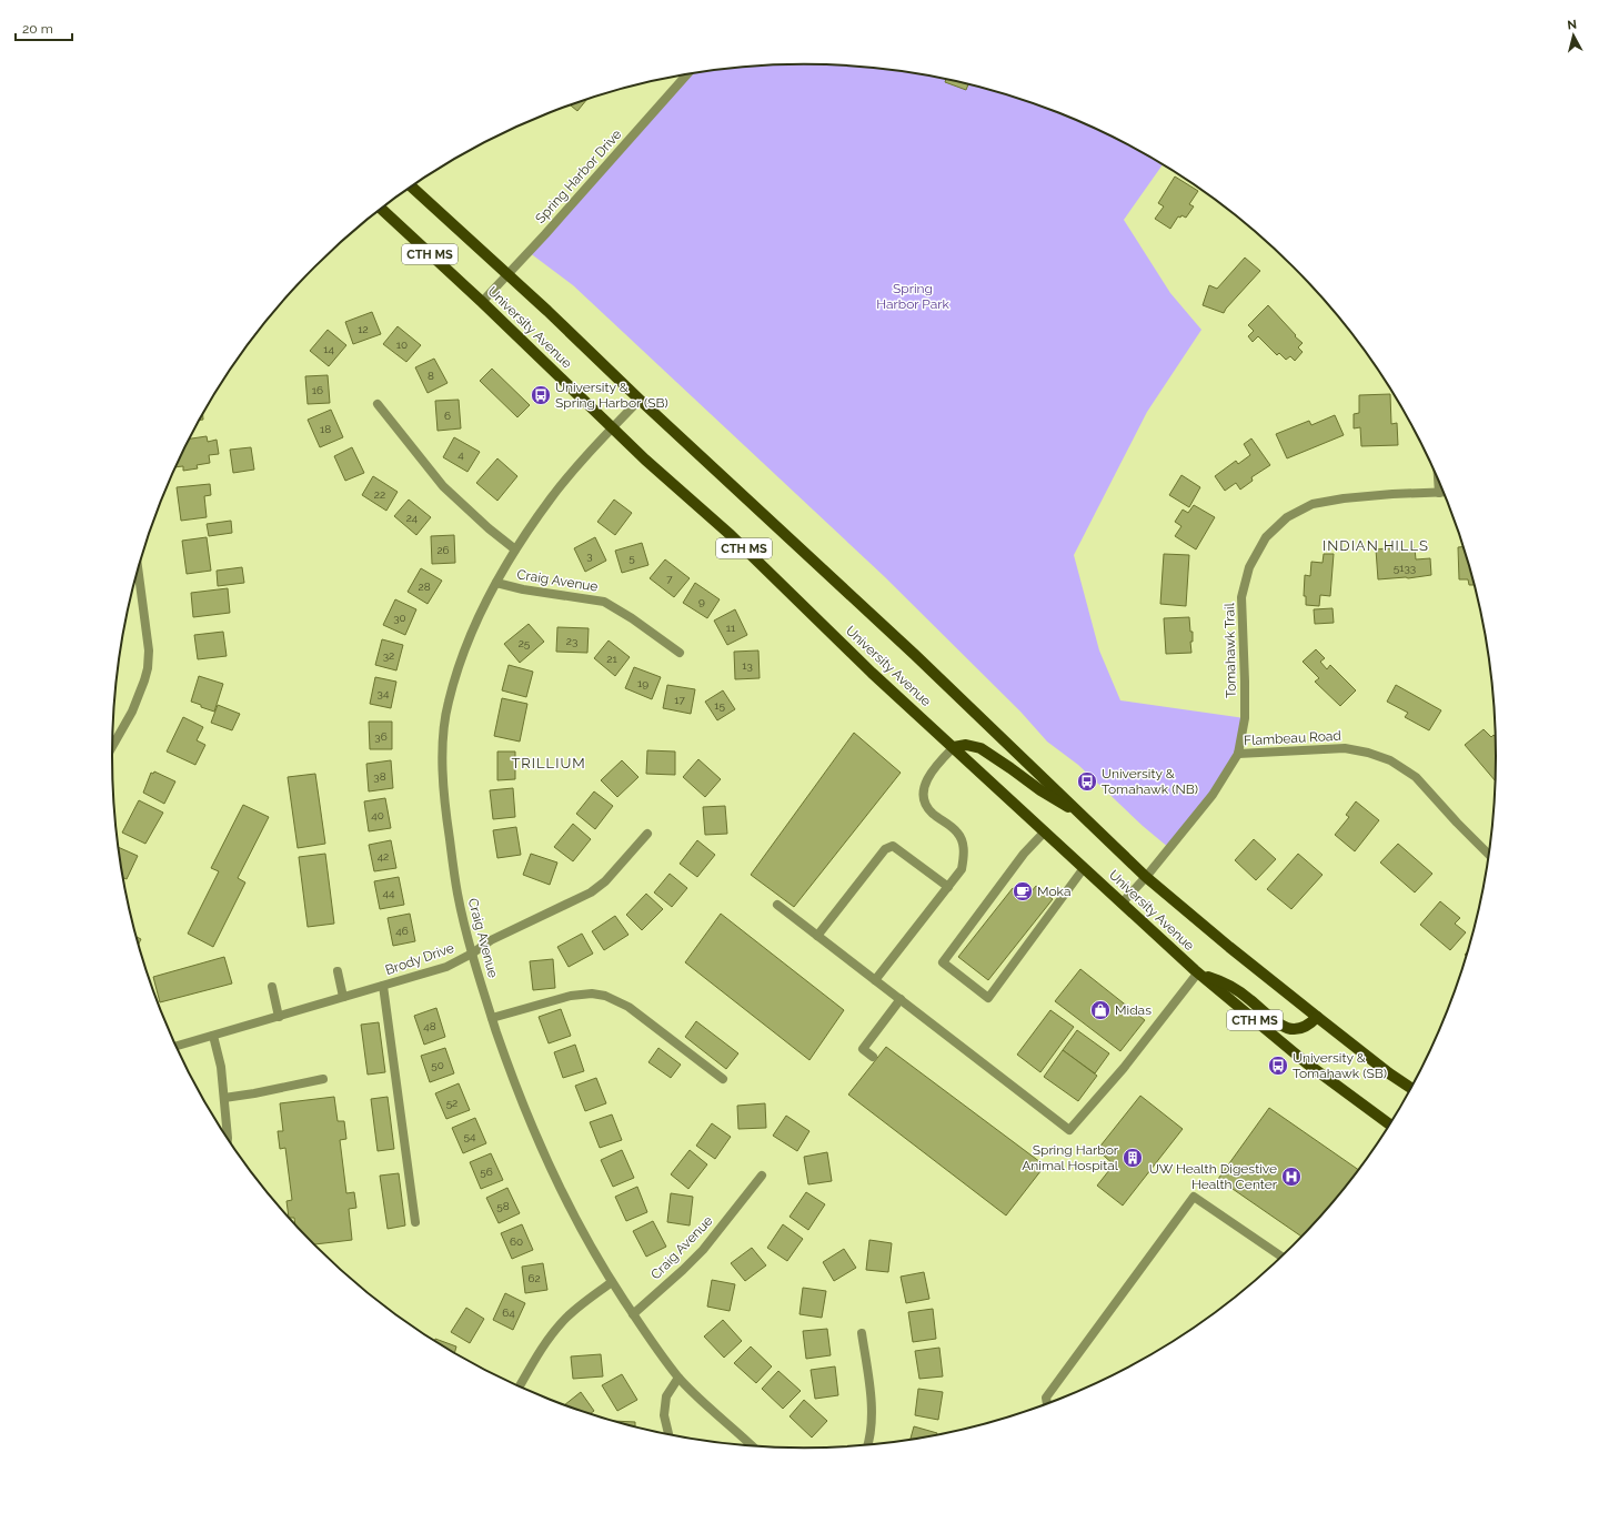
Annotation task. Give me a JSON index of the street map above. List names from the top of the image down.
{
  "streets": {
    "main road": ["CTH MS", "University Avenue"],
    "street": [
      "Spring Harbor Drive",
      "Craig Avenue",
      "Tomahawk Trail",
      "Flambeau Road",
      "Brody Drive"
    ]
  },
  "crossings": [
    ["Spring Harbor Drive", "University Avenue"],
    ["University Avenue", "Craig Avenue"],
    ["University Avenue", "Flambeau Road"],
    ["Craig Avenue", "Brody Drive"],
    ["Tomahawk Trail", "Flambeau Road"]
  ],
  "districts": ["INDIAN HILLS", "TRILLIUM"],
  "parks": ["Spring Harbor Park"],
  "places": {
    "bus stop": ["University & Spring Harbor (SB)", "University & Tomahawk (NB)", "University & Tomahawk (SB)"],
    "cafe": ["Moka"],
    "shop": ["Midas"],
    "building": ["Spring Harbor Animal Hospital"],
    "hospital": ["UW Health Digestive Health Center"]
  },
  "house_numbers": [
    "12",
    "10",
    "14",
    "8",
    "16",
    "6",
    "18",
    "4",
    "22",
    "24",
    "26",
    "3",
    "5",
    "5133",
    "7",
    "28",
    "9",
    "30",
    "11",
    "23",
    "25",
    "32",
    "21",
    "13",
    "19",
    "34",
    "17",
    "15",
    "36",
    "38",
    "40",
    "42",
    "44",
    "46",
    "48",
    "50",
    "52",
    "54",
    "56",
    "58",
    "60",
    "62",
    "64"
  ],
  "scale_bar": "20 m",
  "north": "top"
}
